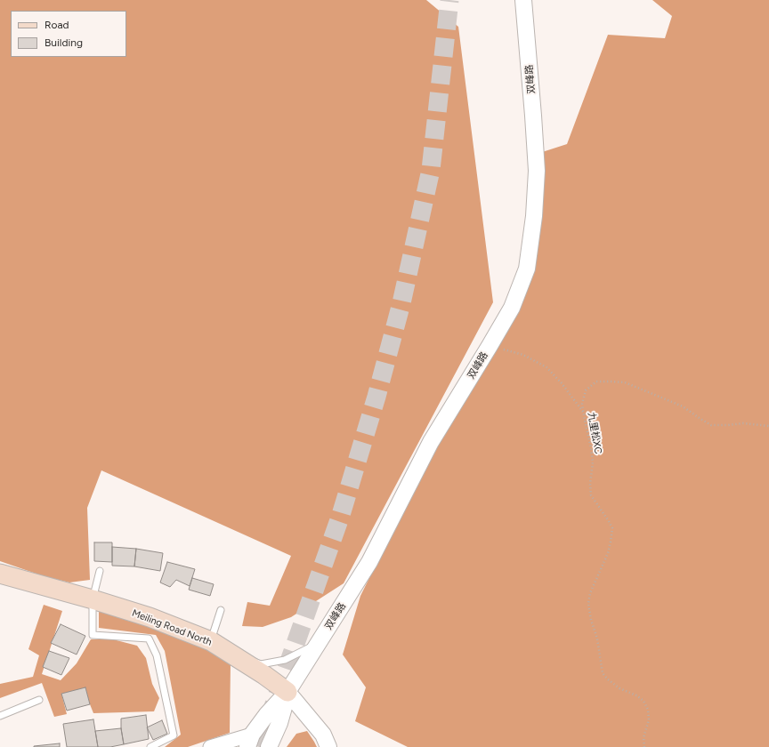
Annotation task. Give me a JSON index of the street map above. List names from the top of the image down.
{
  "streets": {
    "main road": ["Meiling Road North"],
    "street": ["双峰路"],
    "path": ["九里松XC"]
  },
  "crossings": [
    ["双峰路", "Meiling Road North"]
  ],
  "legend": ["Road", "Building"]
}
